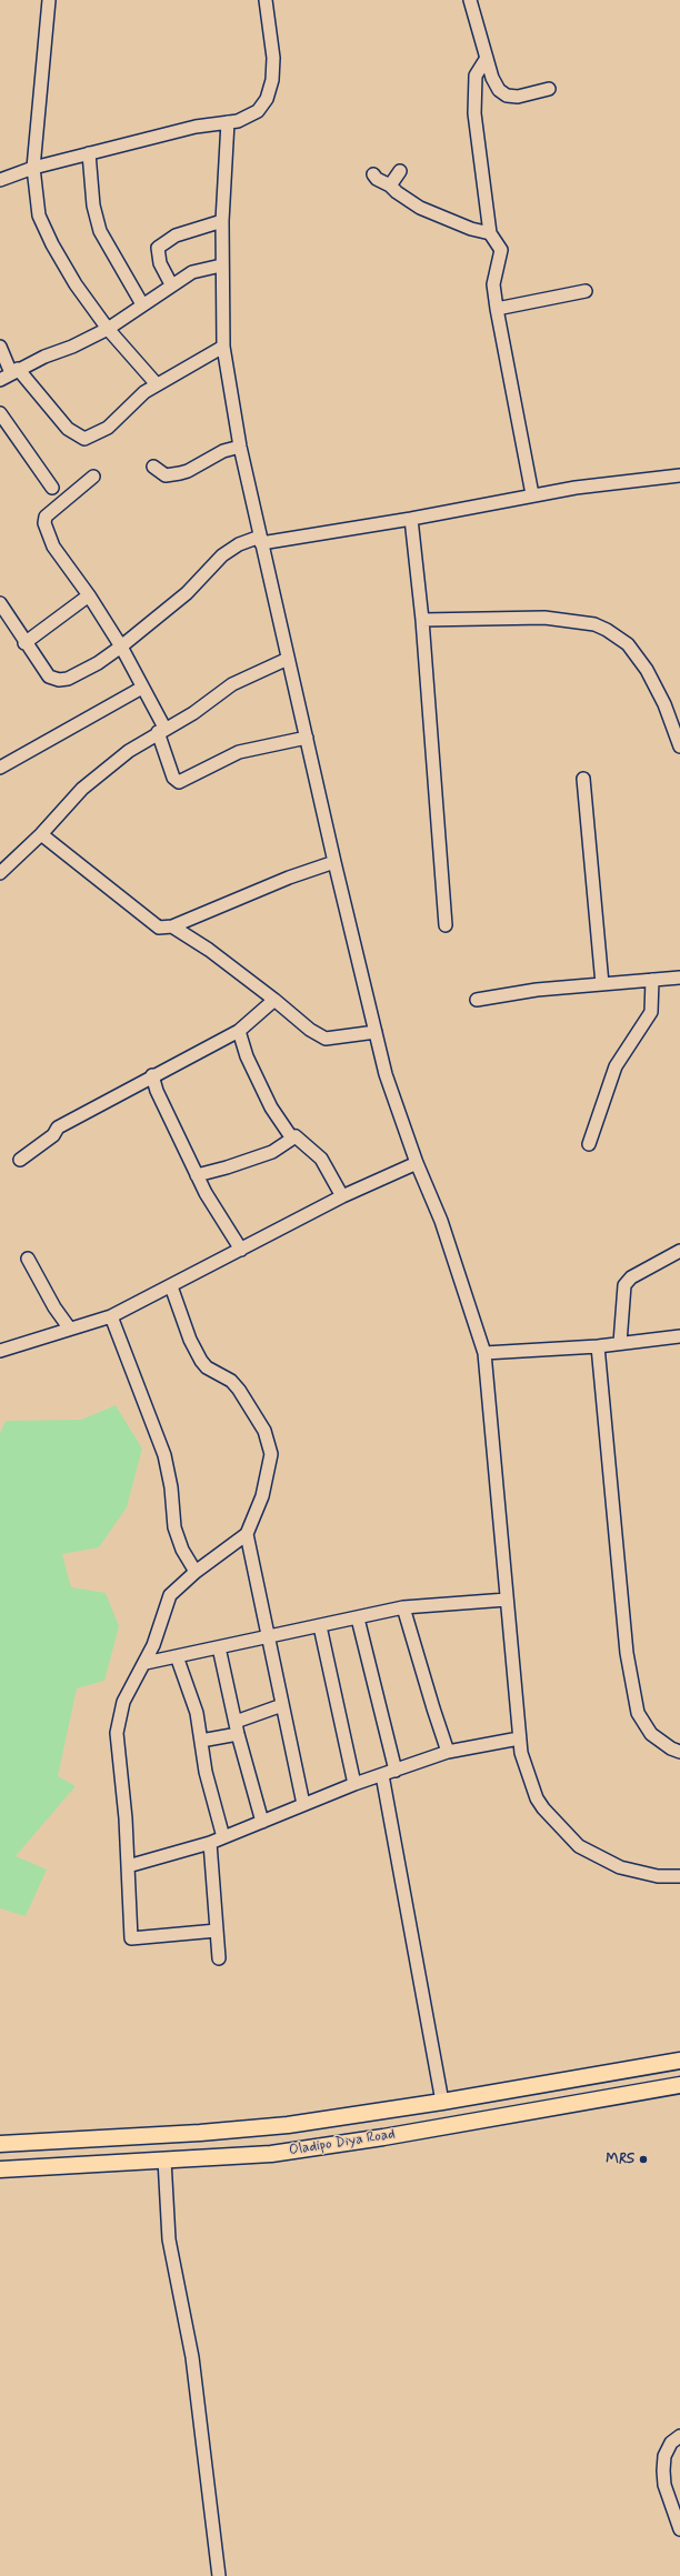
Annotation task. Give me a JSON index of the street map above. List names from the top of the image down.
{
  "streets": {
    "main road": ["Oladipo Diya Road"]
  },
  "places": ["MRS"]
}
